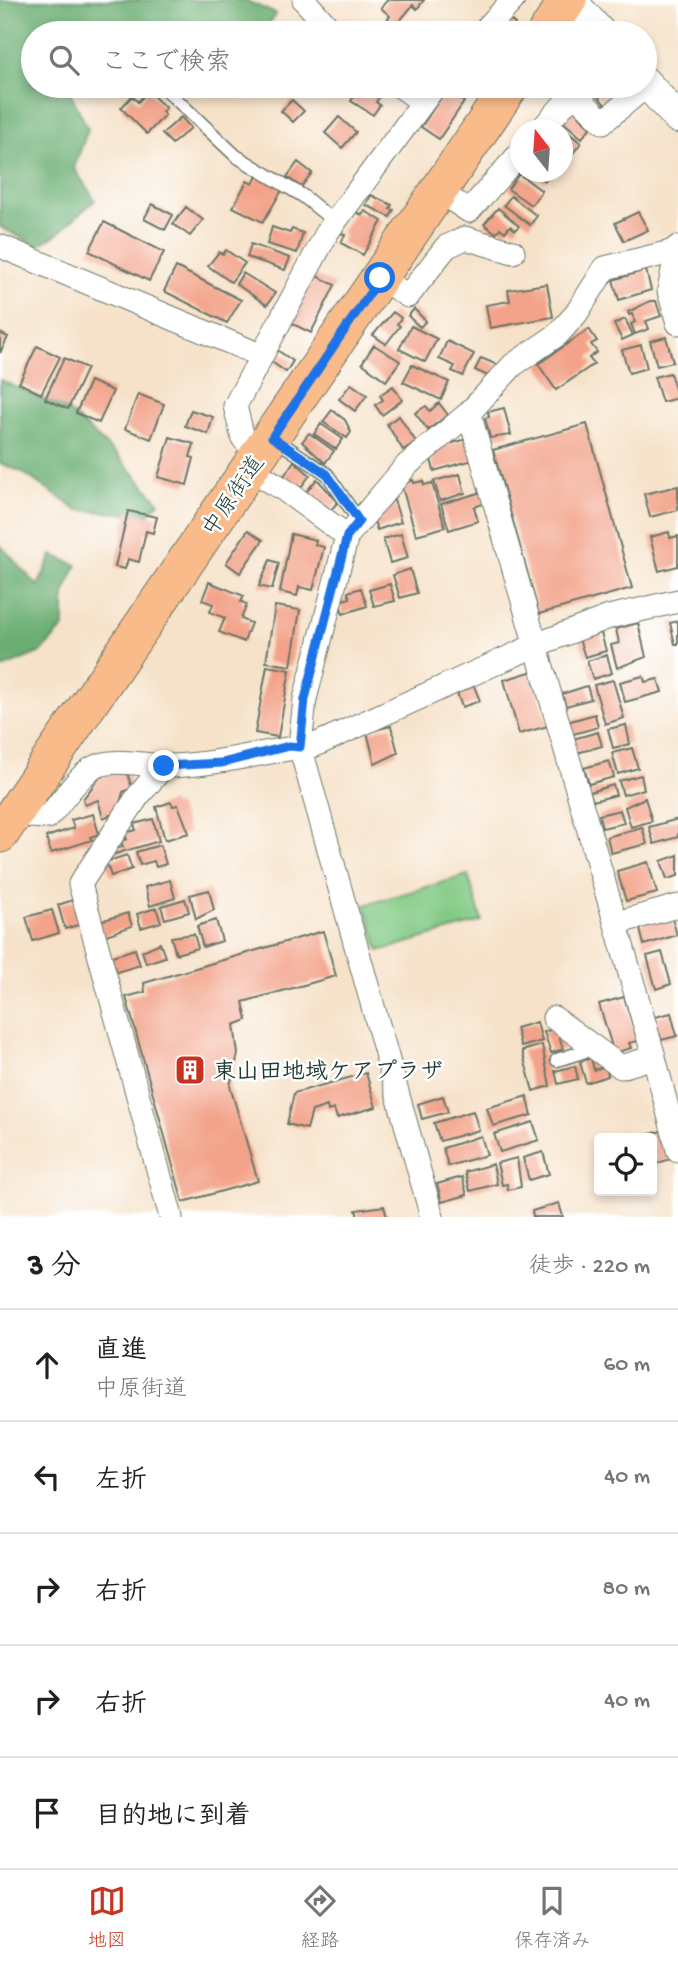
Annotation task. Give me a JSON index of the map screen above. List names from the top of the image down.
{
  "streets": {
    "main road": ["中原街道"]
  },
  "places": {
    "building": ["東山田地域ケアプラザ"]
  },
  "north": "top",
  "page": {
    "search": "ここで検索",
    "heading": ["3 分", "徒歩 · 220 m"],
    "list": [
      ["直進", "中原街道", "60 m"],
      ["左折", "40 m"],
      ["右折", "80 m"],
      ["右折", "40 m"],
      "目的地に到着"
    ],
    "nav": ["地図", "経路", "保存済み"]
  }
}
